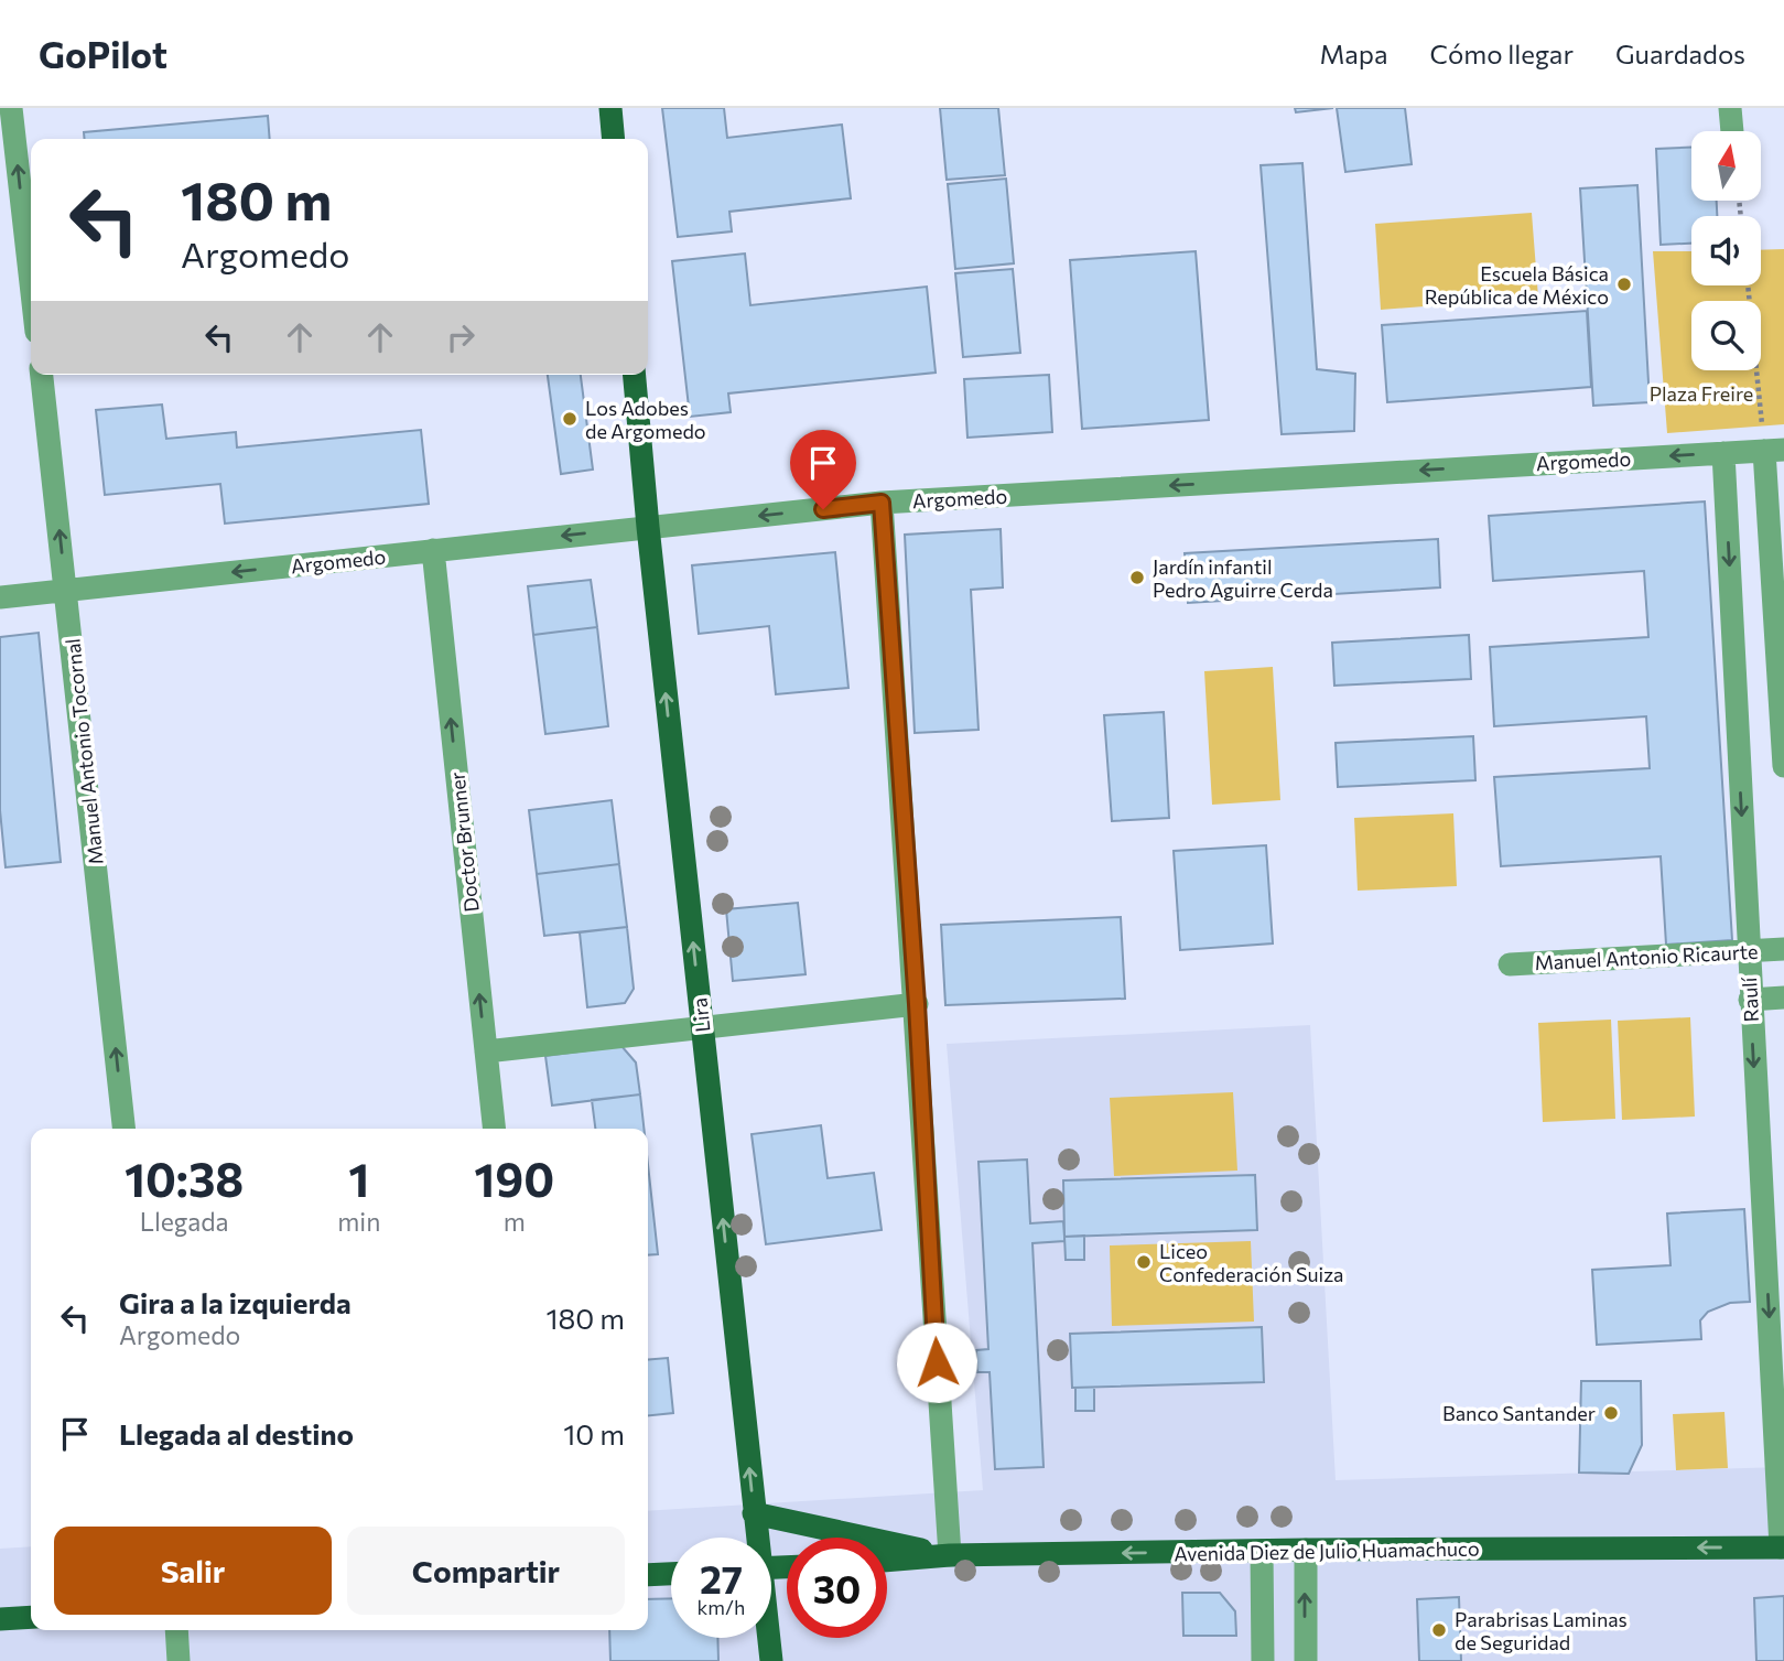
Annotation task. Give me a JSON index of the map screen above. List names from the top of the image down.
{
  "streets": {
    "main road": ["Lira", "Avenida Diez de Julio Huamachuco"],
    "street": [
      "Argomedo",
      "Manuel Antonio Tocornal",
      "Doctor Brunner",
      "Manuel Antonio Ricaurte",
      "Raulí"
    ]
  },
  "crossings": [
    ["Argomedo", "Manuel Antonio Tocornal"],
    ["Argomedo", "Doctor Brunner"],
    ["Argomedo", "Raulí"],
    ["Argomedo", "Lira"],
    ["Manuel Antonio Ricaurte", "Raulí"],
    ["Raulí", "Avenida Diez de Julio Huamachuco"]
  ],
  "one_way": [
    "Argomedo",
    "Manuel Antonio Tocornal",
    "Doctor Brunner",
    "Lira",
    "Avenida Diez de Julio Huamachuco"
  ],
  "parks": ["Plaza Freire"],
  "places": [
    "Escuela Básica República de México",
    "Los Adobes de Argomedo",
    "Jardín infantil Pedro Aguirre Cerda",
    "Liceo Confederación Suiza",
    "Banco Santander",
    "Parabrisas Laminas de Seguridad"
  ],
  "north": "top",
  "page": {
    "header": "GoPilot",
    "nav": ["Mapa", "Cómo llegar", "Guardados"],
    "turn": ["180 m", "Argomedo"],
    "eta": [
      "10:38",
      "Llegada",
      "1",
      "min",
      "190",
      "m"
    ],
    "list": [
      {
        "name": "Gira a la izquierda",
        "note": "Argomedo",
        "value": "180 m"
      },
      {
        "name": "Llegada al destino",
        "value": "10 m"
      }
    ],
    "buttons": ["Salir", "Compartir"],
    "speed": "27 km/h",
    "limit": "30"
  }
}
